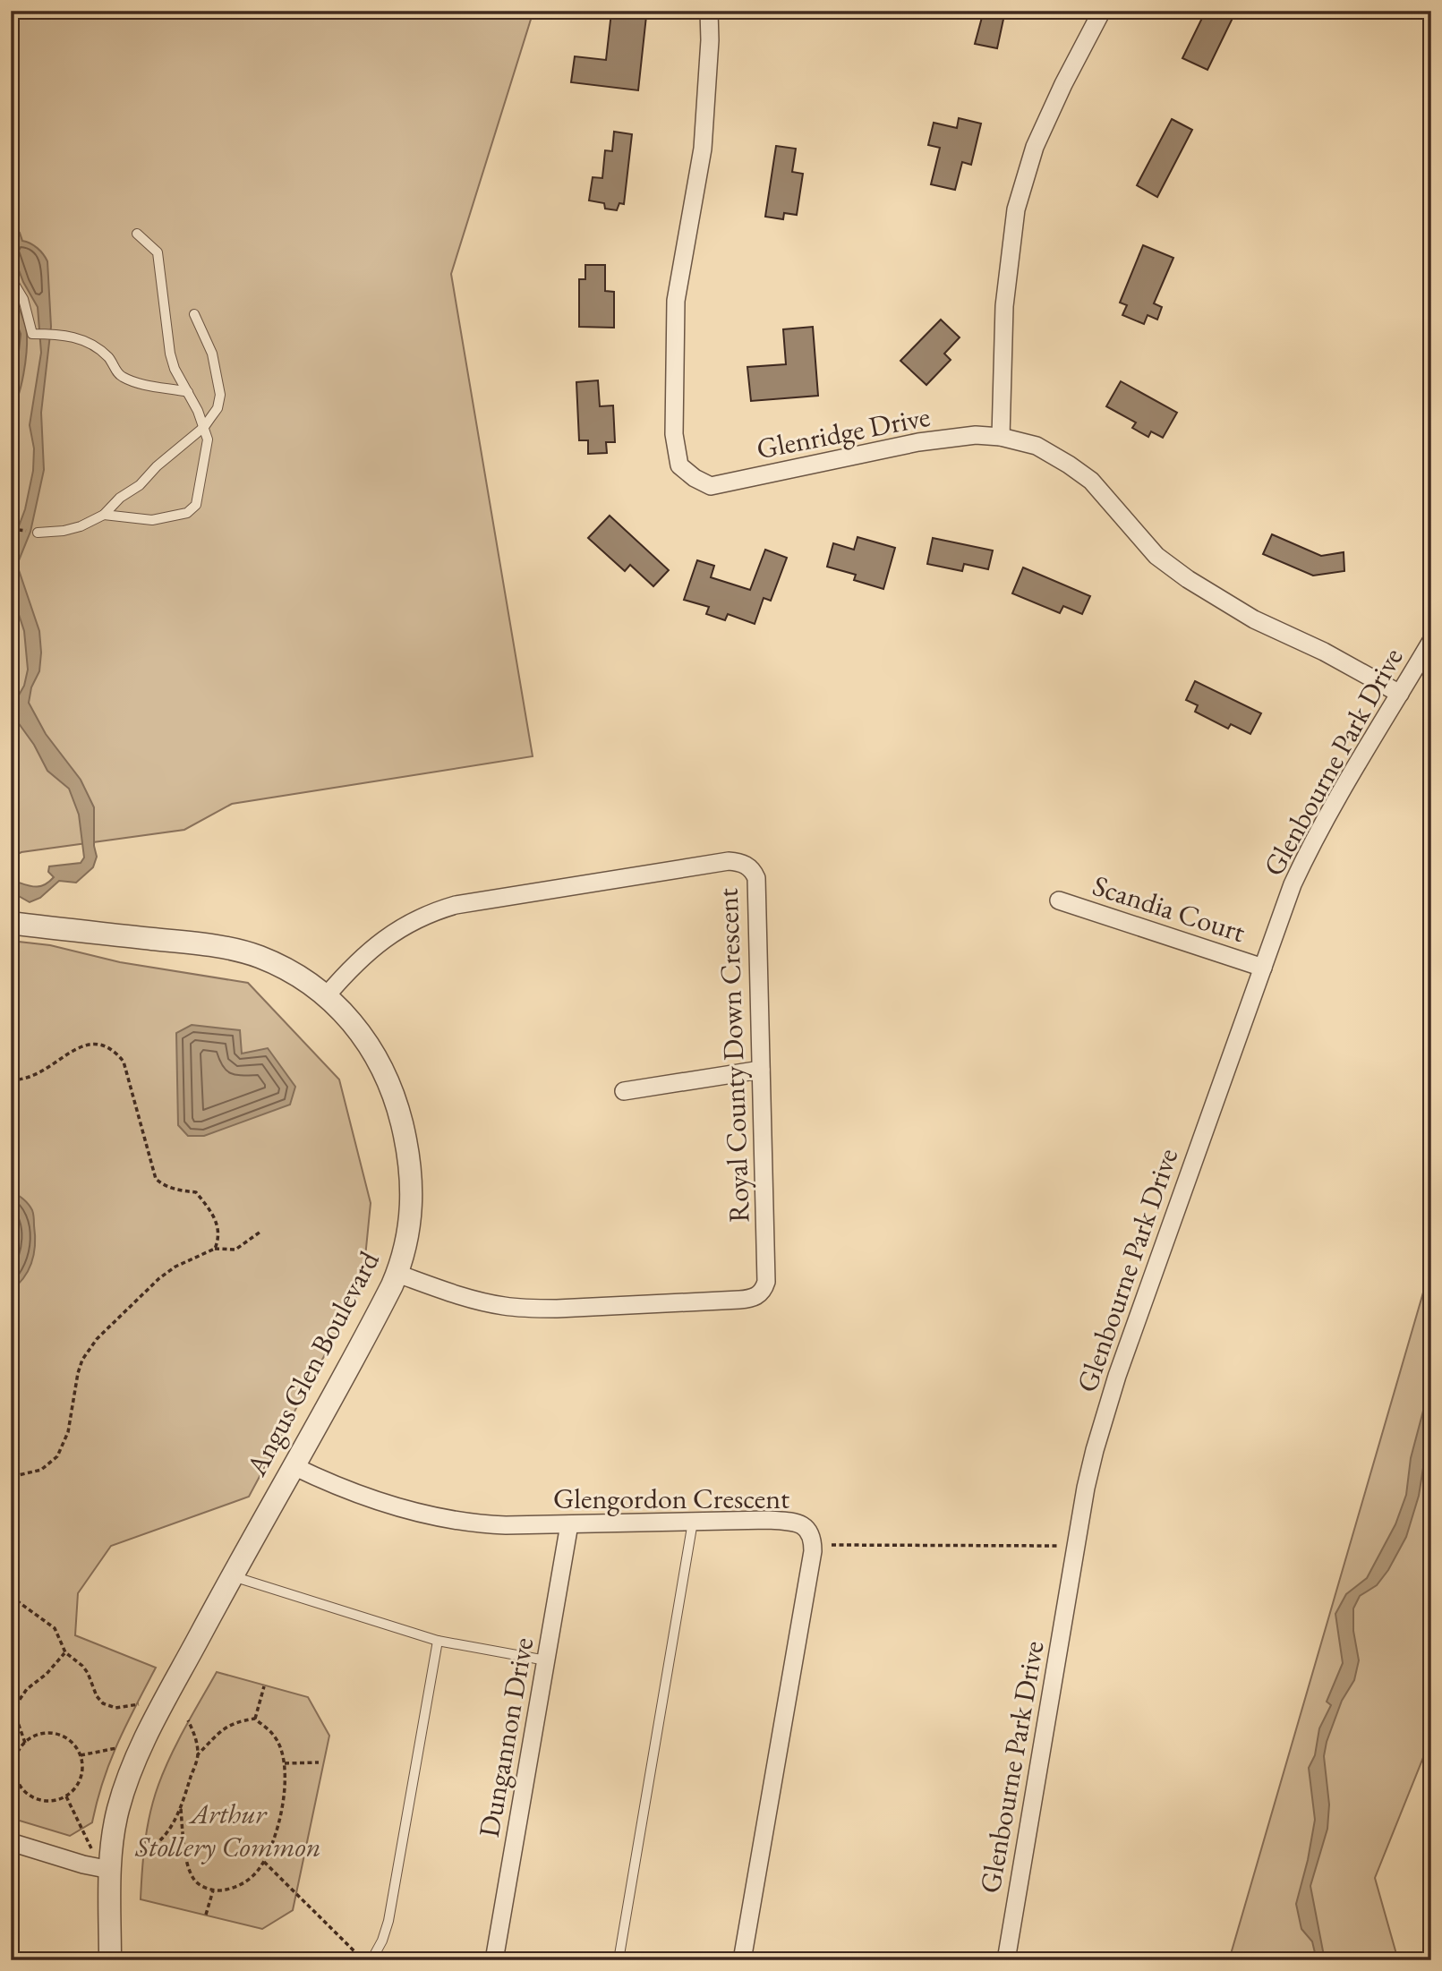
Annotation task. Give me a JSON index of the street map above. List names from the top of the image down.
{
  "streets": {
    "street": [
      "Glenridge Drive",
      "Glenbourne Park Drive",
      "Scandia Court",
      "Royal County Down Crescent",
      "Angus Glen Boulevard",
      "Glengordon Crescent",
      "Dungannon Drive"
    ]
  },
  "crossings": [
    ["Glenridge Drive", "Glenbourne Park Drive"],
    ["Glenbourne Park Drive", "Scandia Court"],
    ["Royal County Down Crescent", "Angus Glen Boulevard"],
    ["Angus Glen Boulevard", "Glengordon Crescent"],
    ["Glengordon Crescent", "Dungannon Drive"]
  ],
  "parks": ["Arthur Stollery Common"]
}
